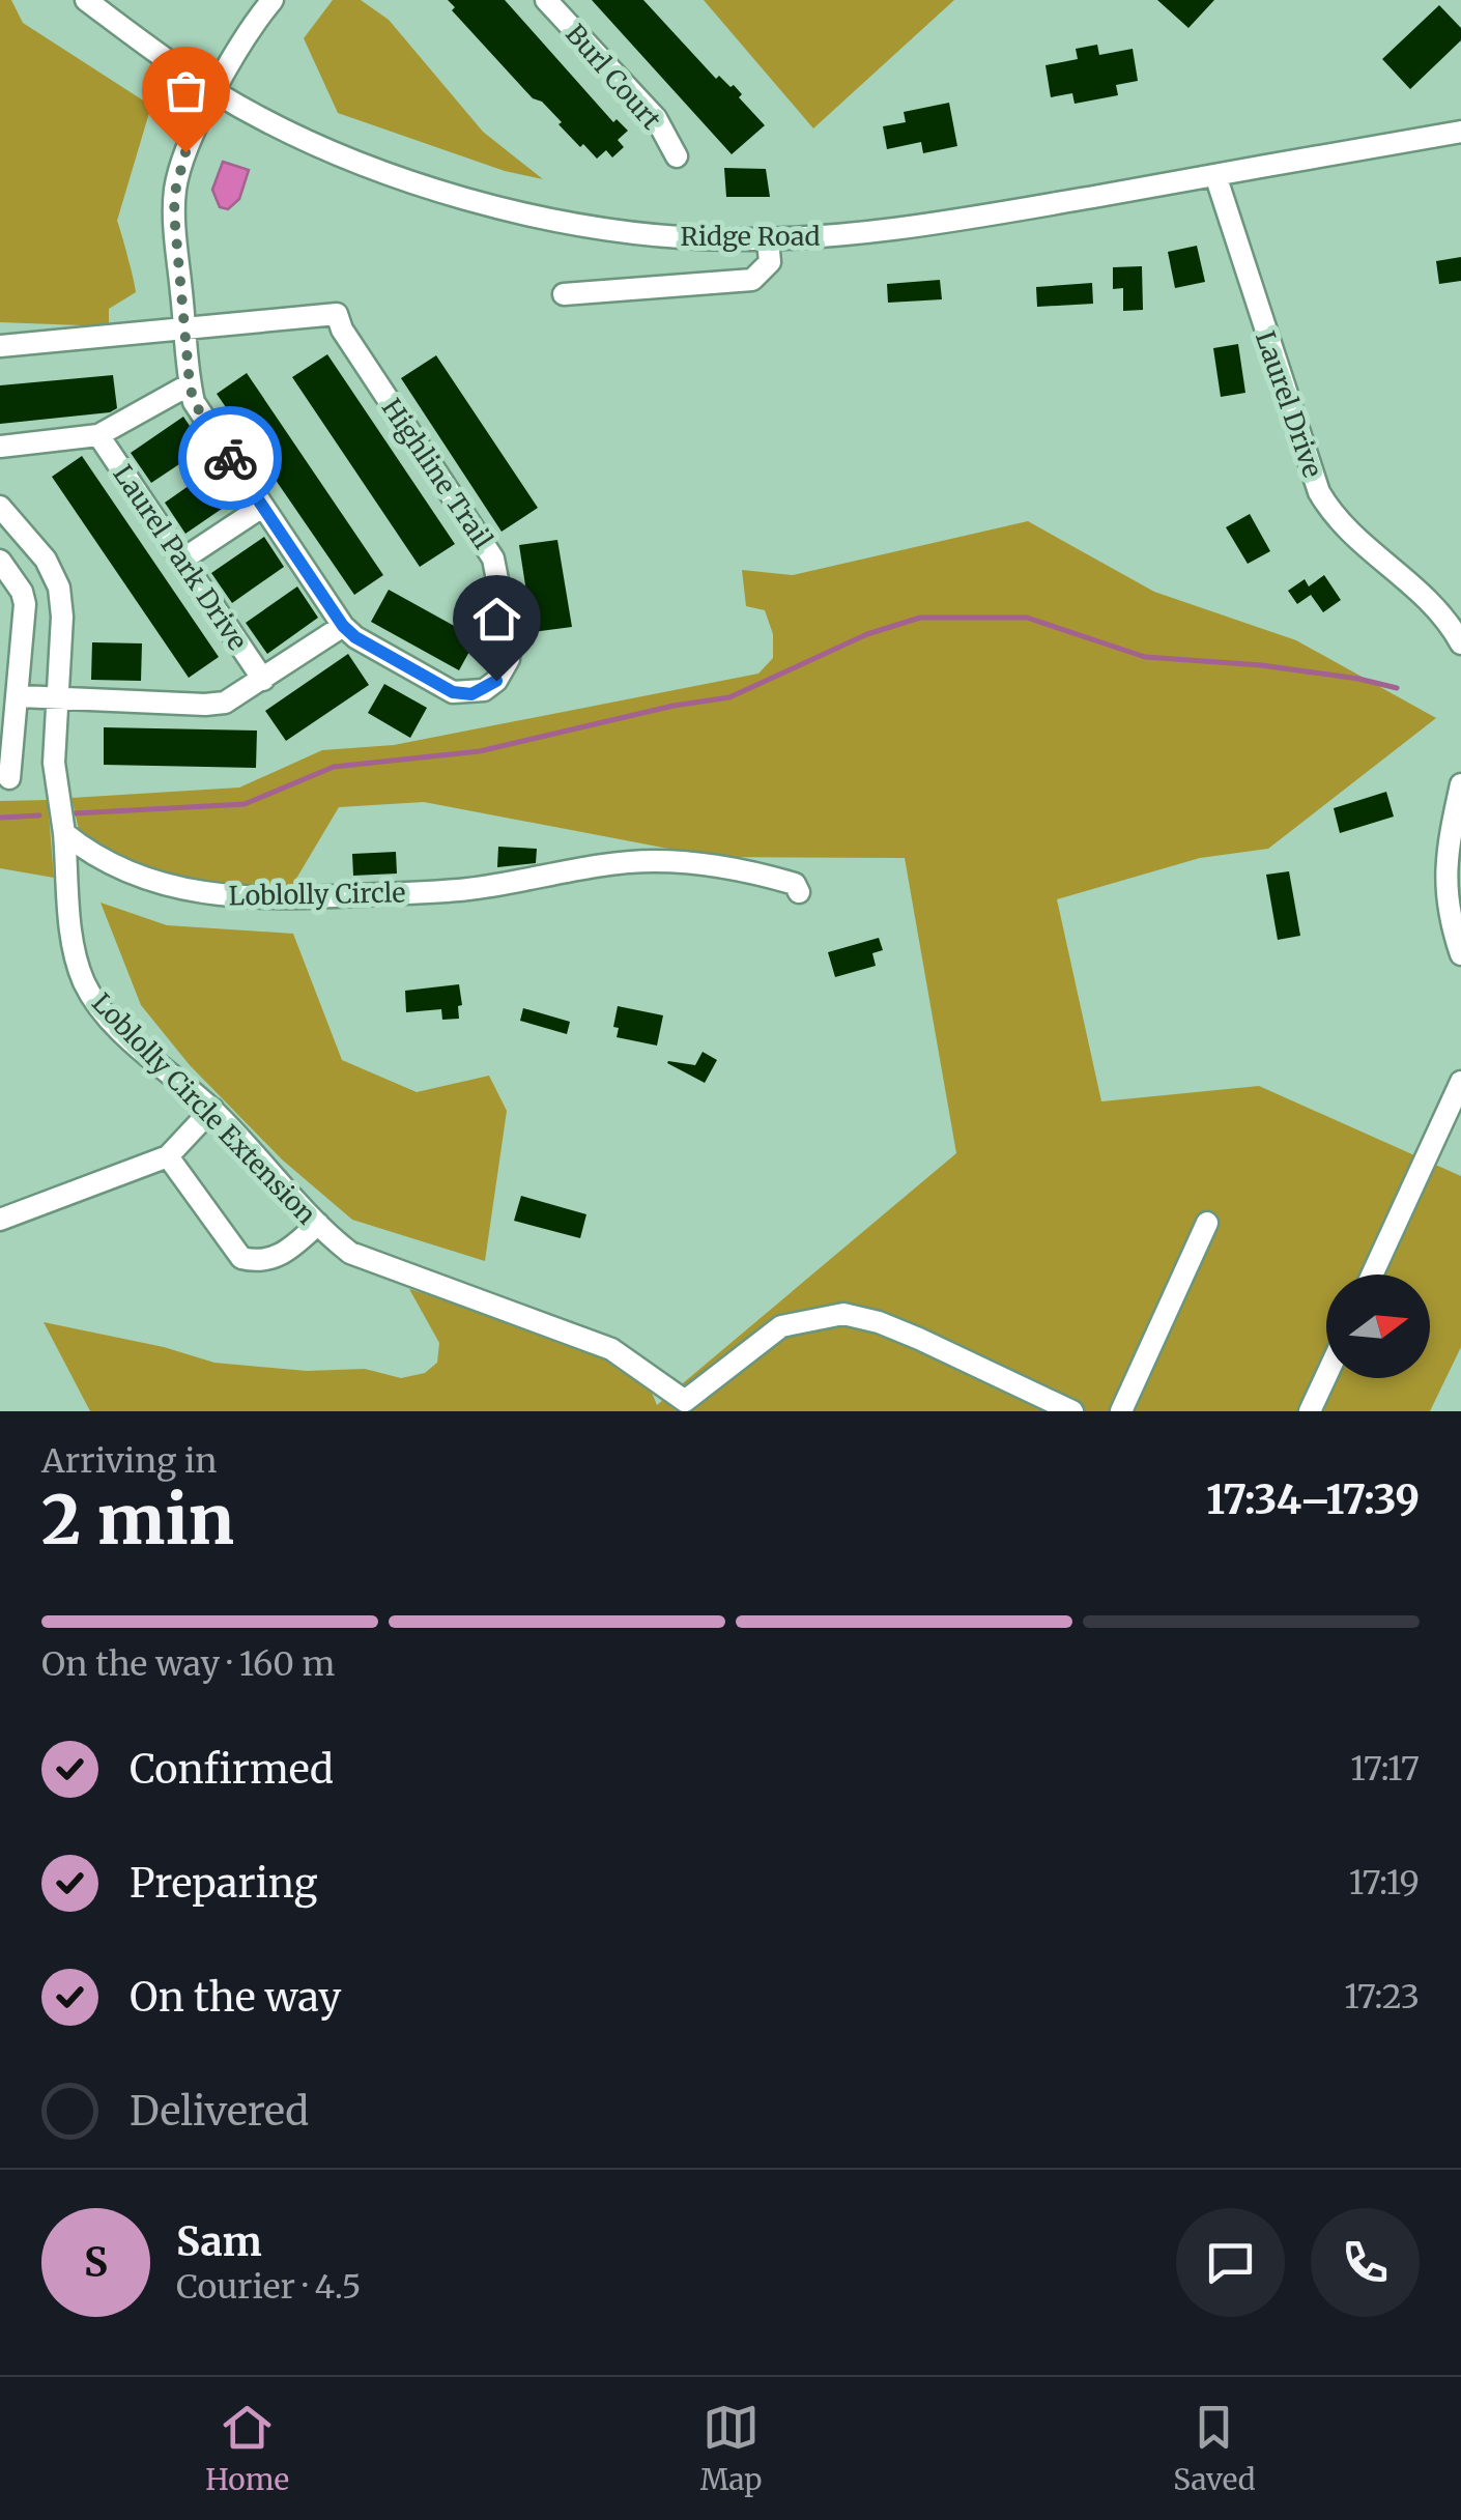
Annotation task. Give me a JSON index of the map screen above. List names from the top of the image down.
{
  "streets": {
    "street": [
      "Burl Court",
      "Ridge Road",
      "Laurel Drive",
      "Highline Trail",
      "Laurel Park Drive",
      "Loblolly Circle",
      "Loblolly Circle Extension"
    ]
  },
  "crossings": [
    ["Ridge Road", "Laurel Drive"],
    ["Ridge Road", "Highline Trail"],
    ["Loblolly Circle", "Loblolly Circle Extension"]
  ],
  "north": "right",
  "page": {
    "heading": ["2 min", "Arriving in", "17:34–17:39"],
    "panel": ["Sam", "Courier · 4.5"],
    "bar": "On the way · 160 m",
    "list": [
      ["Confirmed", "17:17"],
      ["Preparing", "17:19"],
      ["On the way", "17:23"],
      "Delivered"
    ],
    "round": "S",
    "tabs": ["Home", "Map", "Saved"]
  }
}
